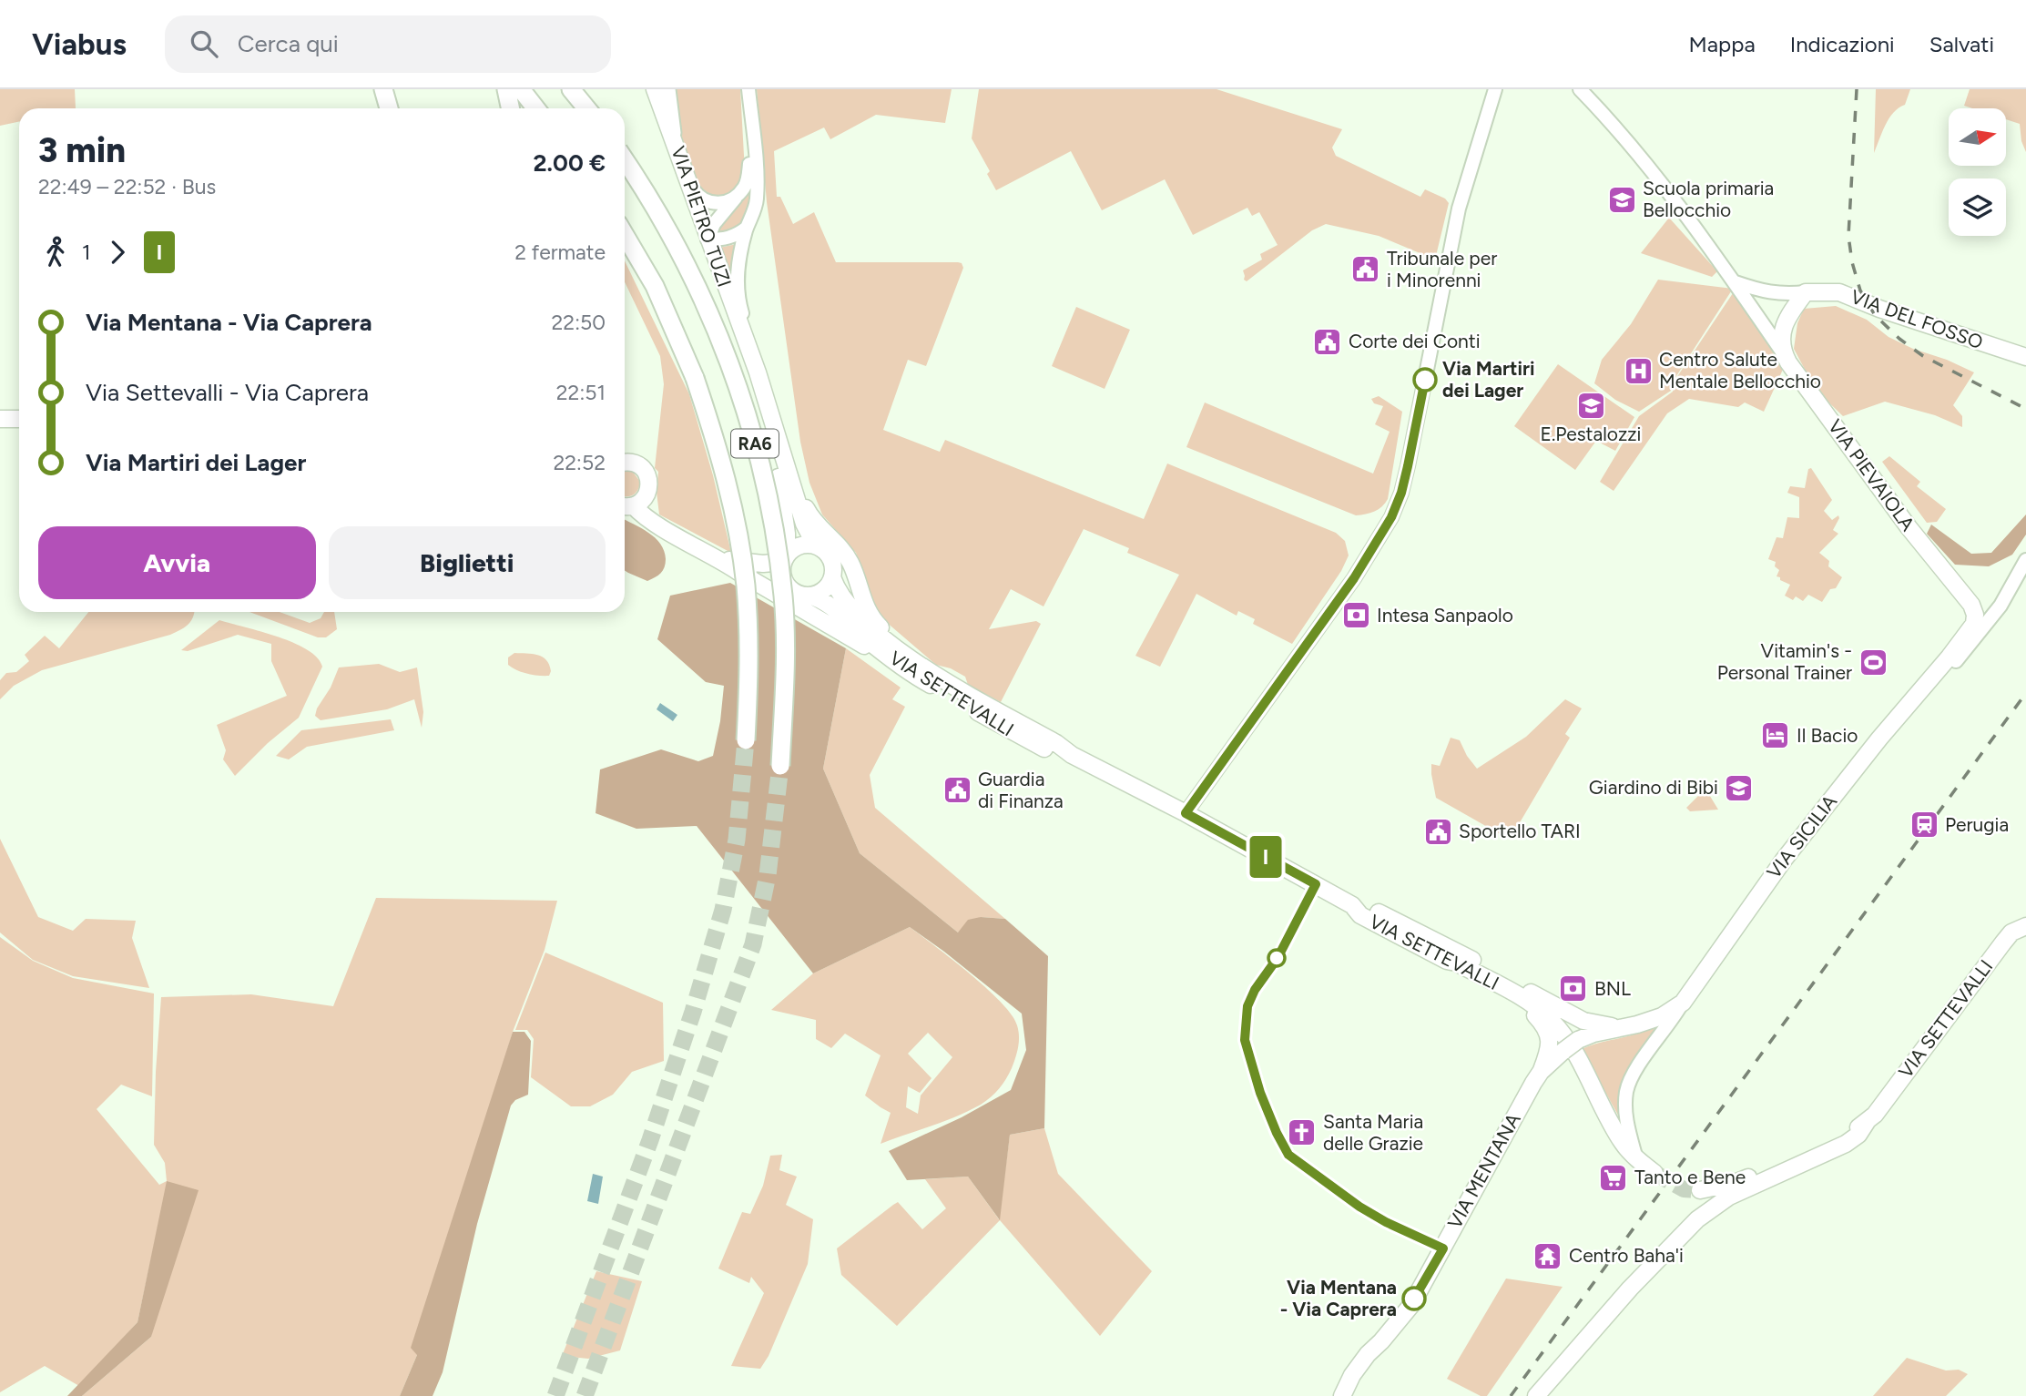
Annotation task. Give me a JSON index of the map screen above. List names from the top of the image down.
{
  "streets": {
    "highway": ["RA6"],
    "main road": [
      "VIA PIETRO TUZI",
      "VIA DEL FOSSO",
      "VIA PIEVAIOLA",
      "VIA SETTEVALLI",
      "VIA SICILIA",
      "VIA MENTANA"
    ]
  },
  "crossings": [
    ["VIA PIETRO TUZI", "VIA SETTEVALLI"],
    ["VIA PIEVAIOLA", "VIA SICILIA"]
  ],
  "places": {
    "school or university": ["Scuola primaria Bellocchio", "E.Pestalozzi", "Giardino di Bibi"],
    "public building": [
      "Tribunale per i Minorenni",
      "Corte dei Conti",
      "Guardia di Finanza",
      "Sportello TARI"
    ],
    "hospital": ["Centro Salute Mentale Bellocchio"],
    "other": ["Via Martiri dei Lager", "Via Mentana - Via Caprera"],
    "bank": ["Intesa Sanpaolo", "BNL"],
    "sports": ["Vitamin's - Personal Trainer"],
    "hotel": ["Il Bacio"],
    "station": ["Perugia"],
    "church": ["Santa Maria delle Grazie"],
    "supermarket": ["Tanto e Bene"],
    "temple": ["Centro Baha'i"]
  },
  "lines": ["bus line I"],
  "north": "right",
  "page": {
    "header": "Viabus",
    "search": "Cerca qui",
    "nav": ["Mappa", "Indicazioni", "Salvati"],
    "on_map": "I",
    "heading": ["3 min", "22:49 – 22:52 · Bus", "2.00 €"],
    "legs": ["1", "I", "2 fermate"],
    "list": [
      {
        "name": "Via Mentana - Via Caprera",
        "value": "22:50"
      },
      {
        "name": "Via Settevalli - Via Caprera",
        "value": "22:51"
      },
      {
        "name": "Via Martiri dei Lager",
        "value": "22:52"
      }
    ],
    "buttons": ["Avvia", "Biglietti"]
  }
}
